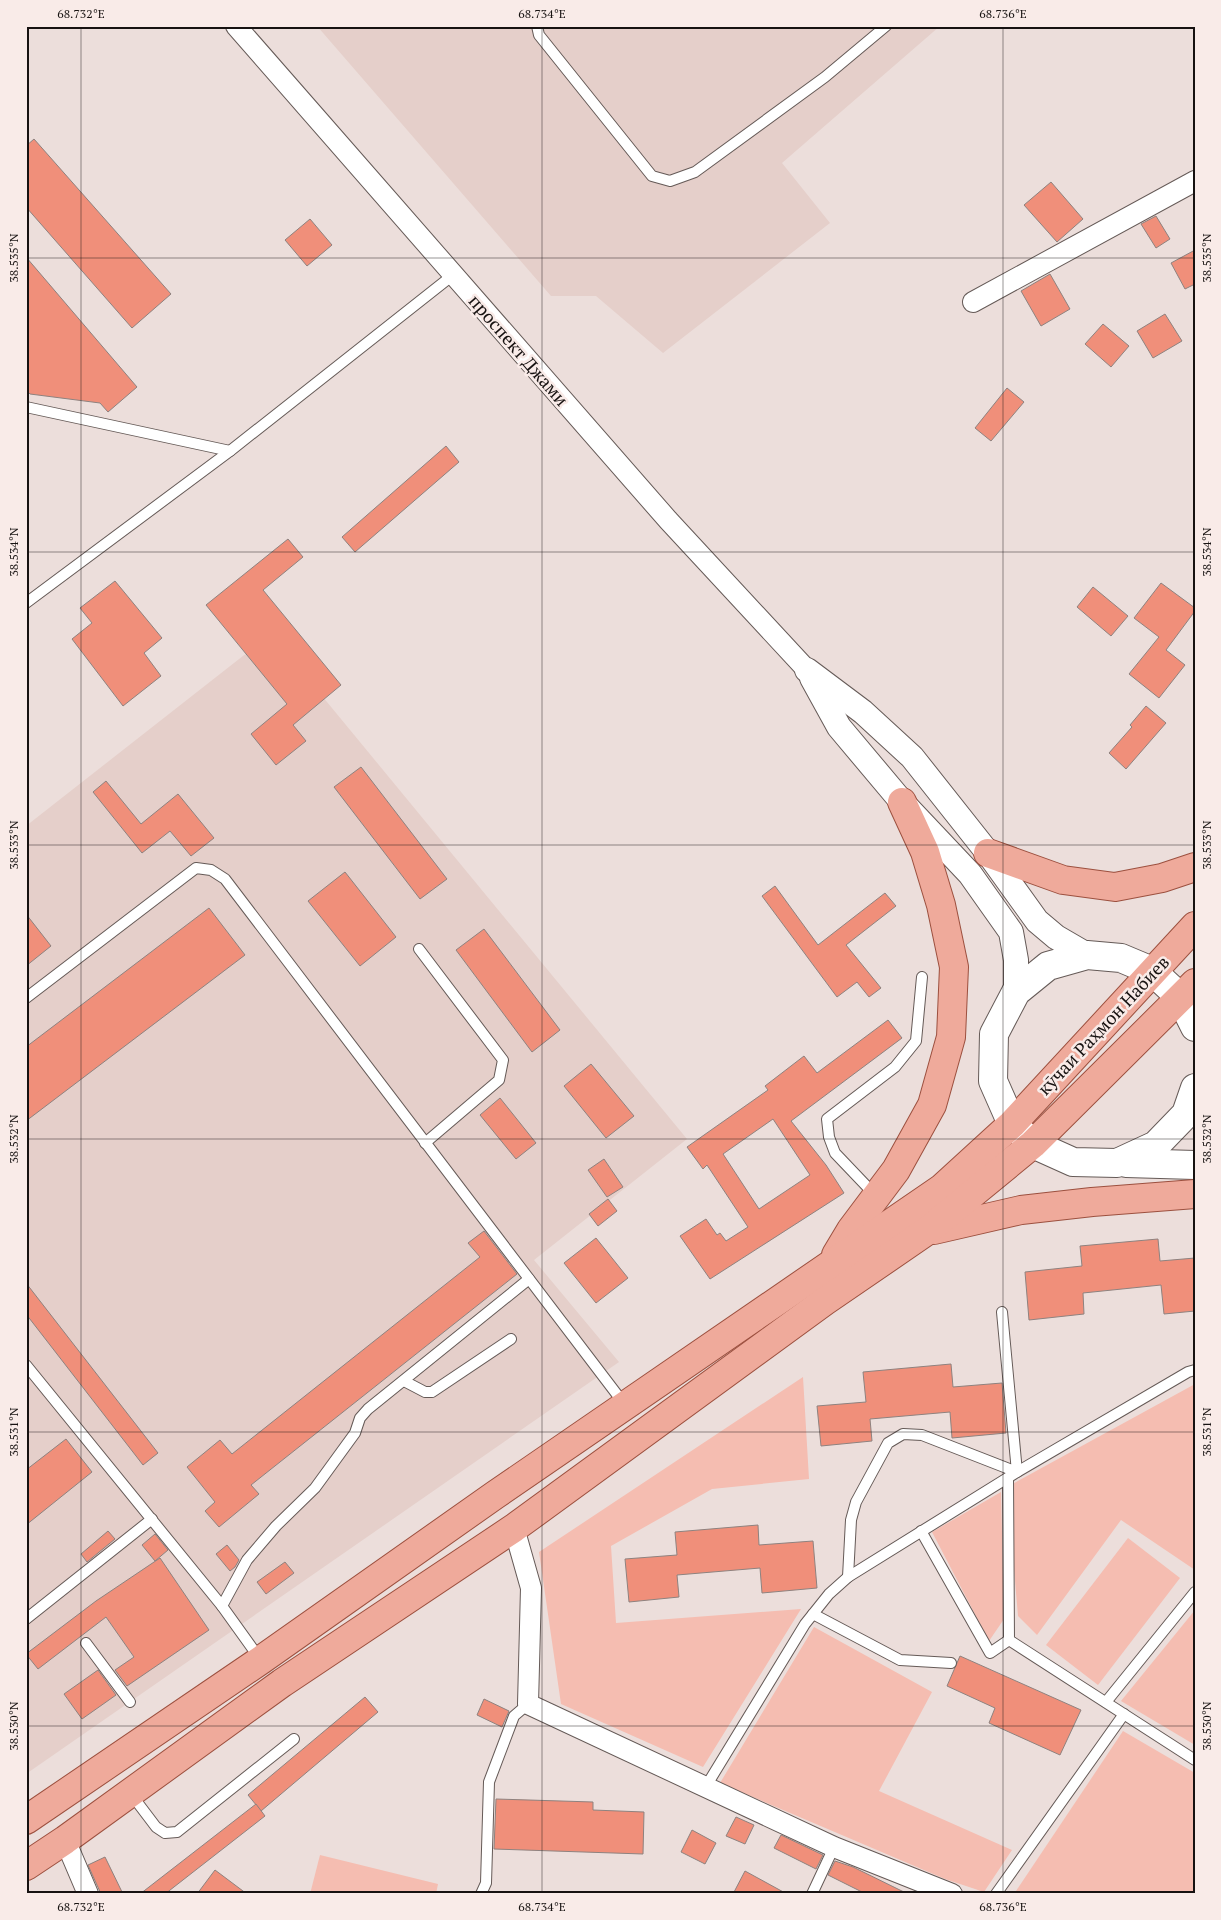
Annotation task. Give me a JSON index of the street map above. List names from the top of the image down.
{
  "streets": {
    "main road": ["кӯчаи Раҳмон Набиев"],
    "street": ["проспект Джами"]
  },
  "coordinates": [
    "68.732°E",
    "68.734°E",
    "68.736°E",
    "38.535°N",
    "38.534°N",
    "38.533°N",
    "38.532°N",
    "38.531°N",
    "38.530°N"
  ]
}
